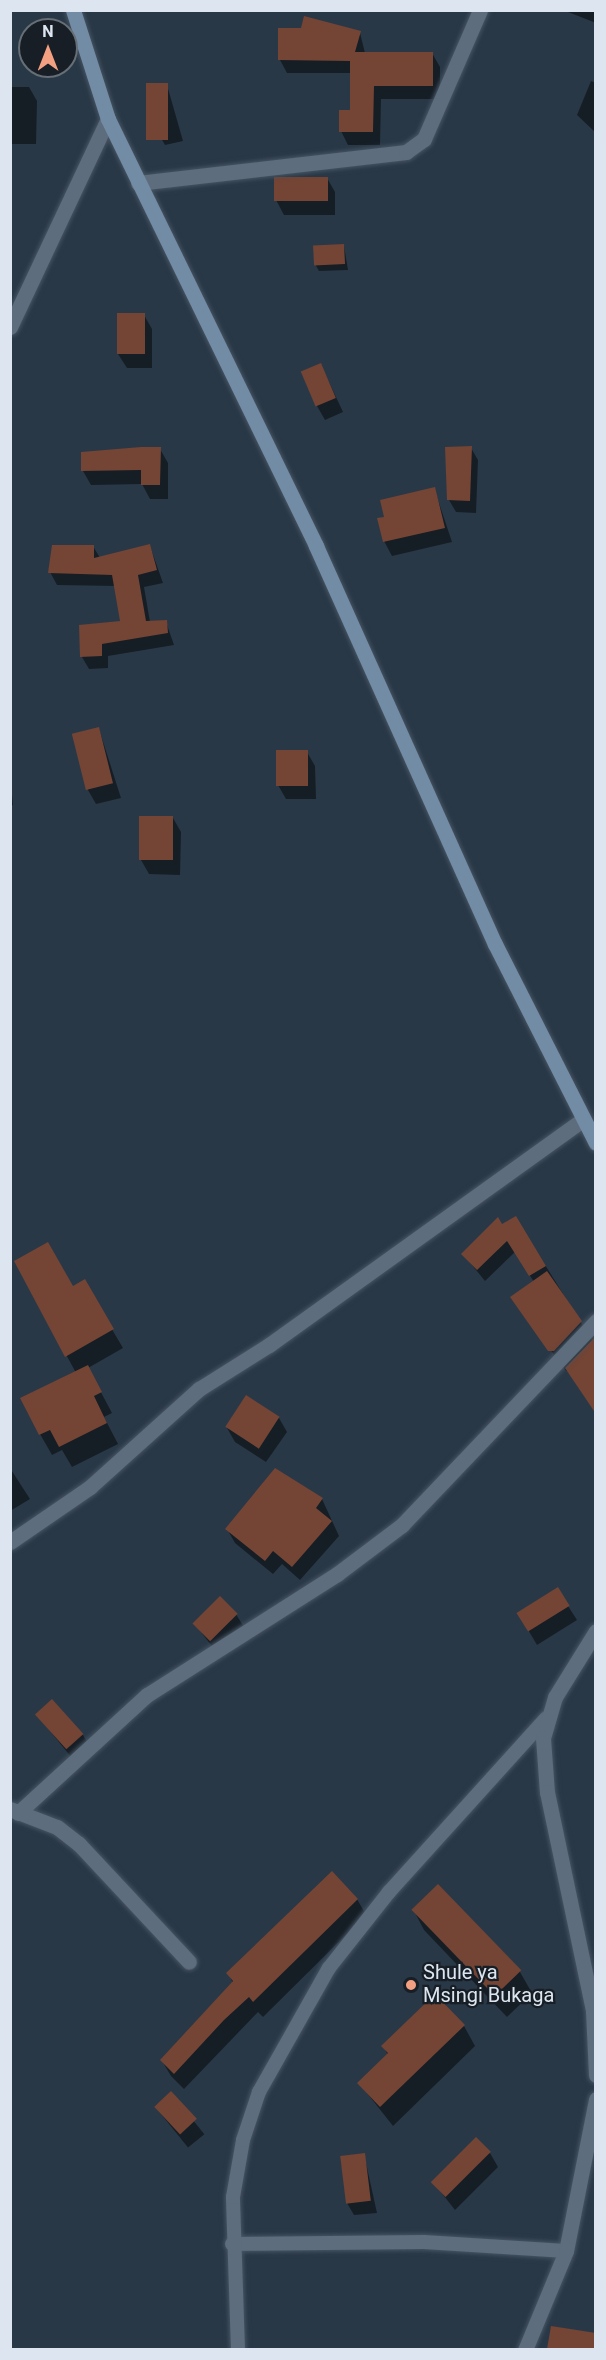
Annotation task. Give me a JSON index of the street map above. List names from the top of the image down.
{
  "places": ["Shule ya Msingi Bukaga"],
  "north": "top"
}
